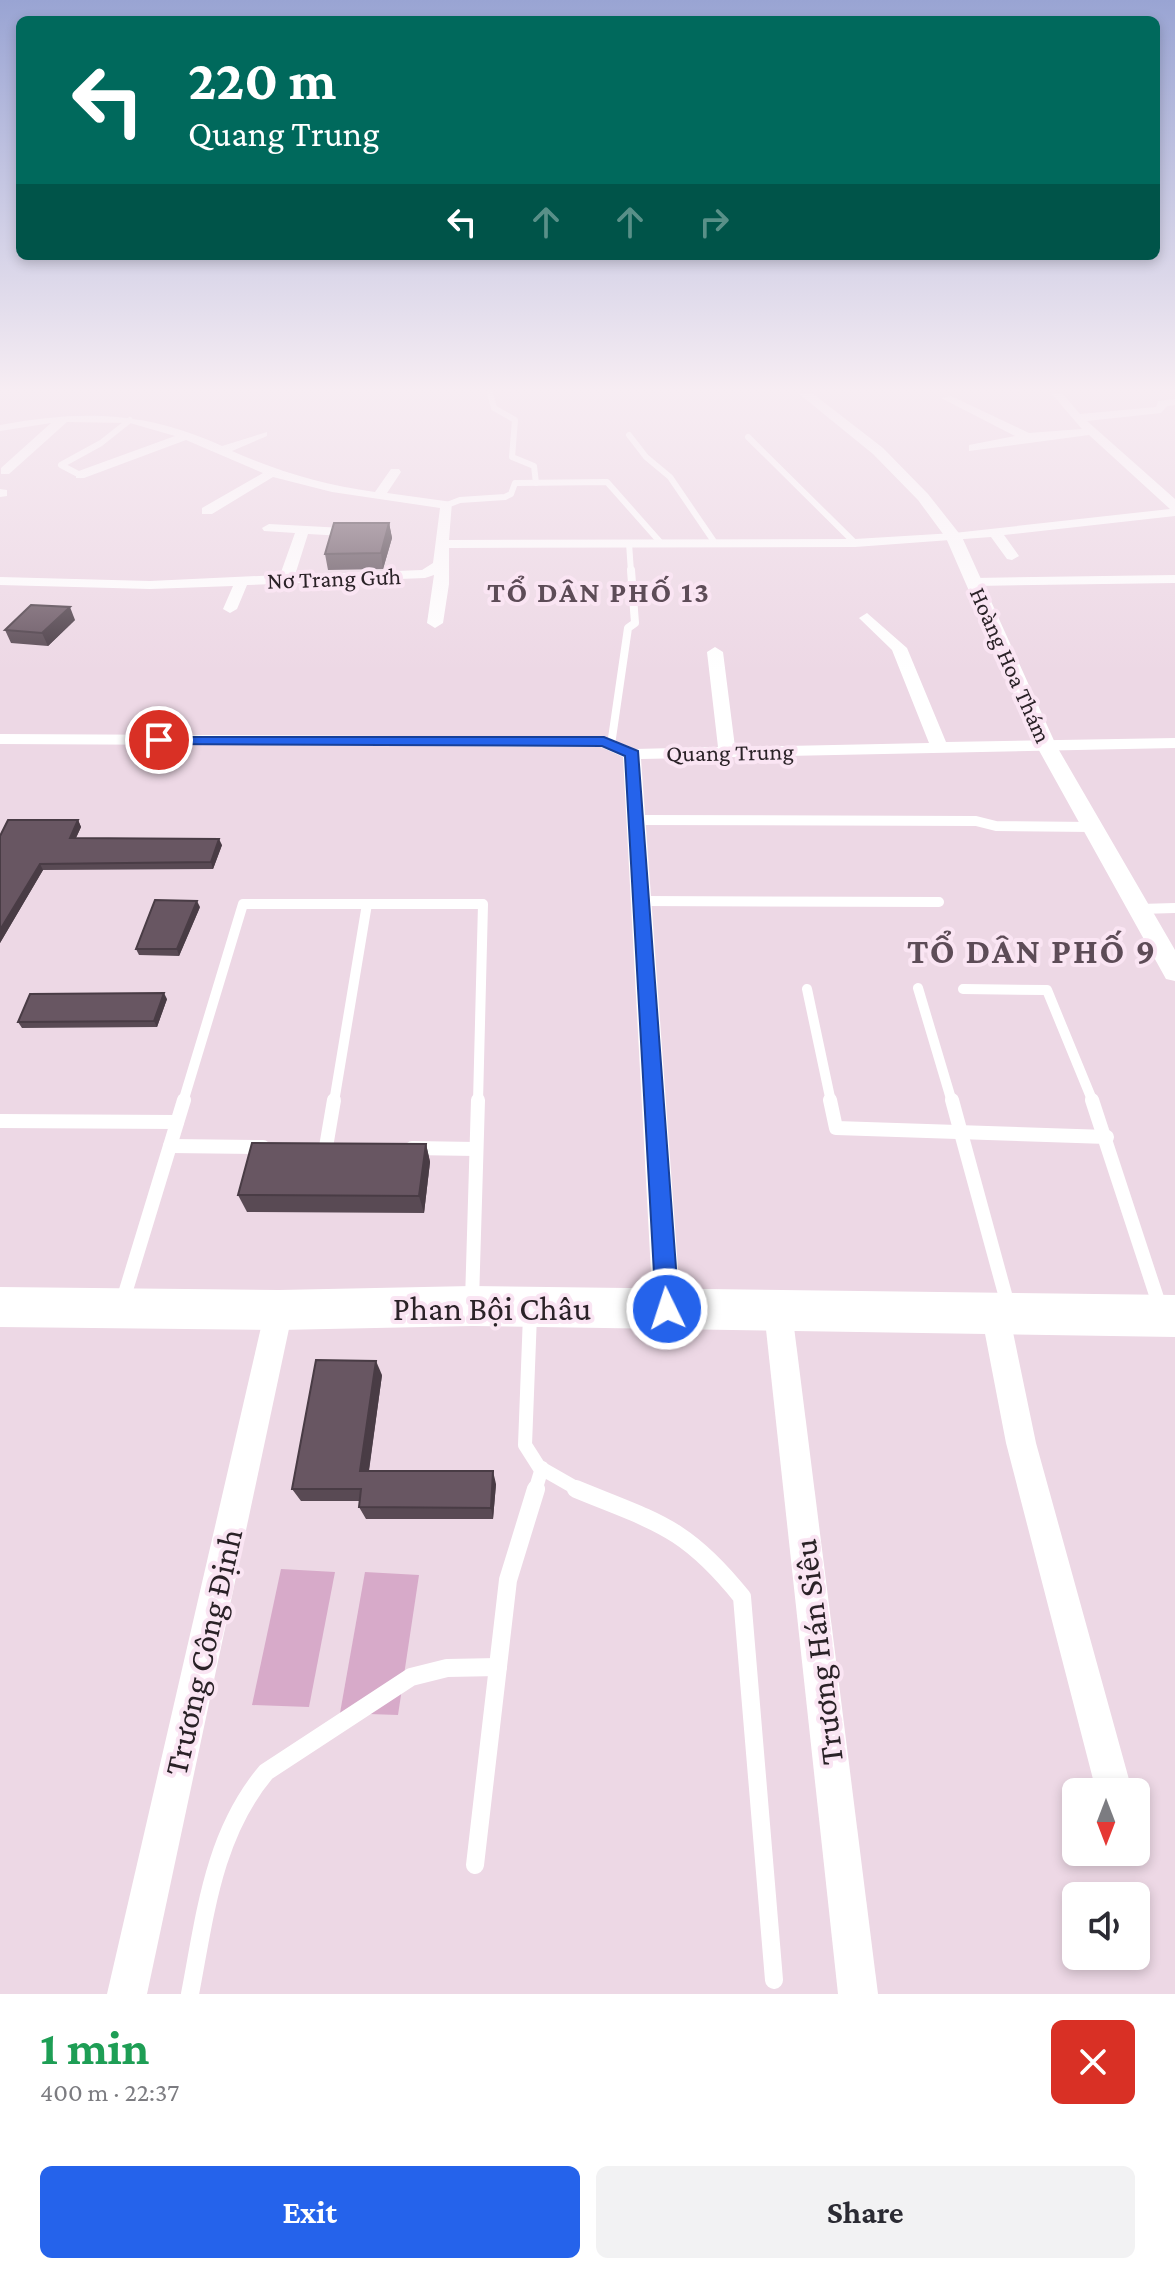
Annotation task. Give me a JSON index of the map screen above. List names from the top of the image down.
{
  "streets": {
    "main road": ["Phan Bội Châu"],
    "street": [
      "Nơ Trang Gưh",
      "Hoàng Hoa Thám",
      "Quang Trung",
      "Trương Công Định",
      "Trương Hán Siêu"
    ]
  },
  "crossings": [
    ["Hoàng Hoa Thám", "Quang Trung"],
    ["Phan Bội Châu", "Trương Công Định"],
    ["Phan Bội Châu", "Trương Hán Siêu"]
  ],
  "districts": ["TỔ DÂN PHỐ 13", "TỔ DÂN PHỐ 9"],
  "north": "bottom",
  "page": {
    "turn": ["220 m", "Quang Trung"],
    "heading": ["1 min", "400 m · 22:37"],
    "buttons": ["Exit", "Share"]
  }
}
